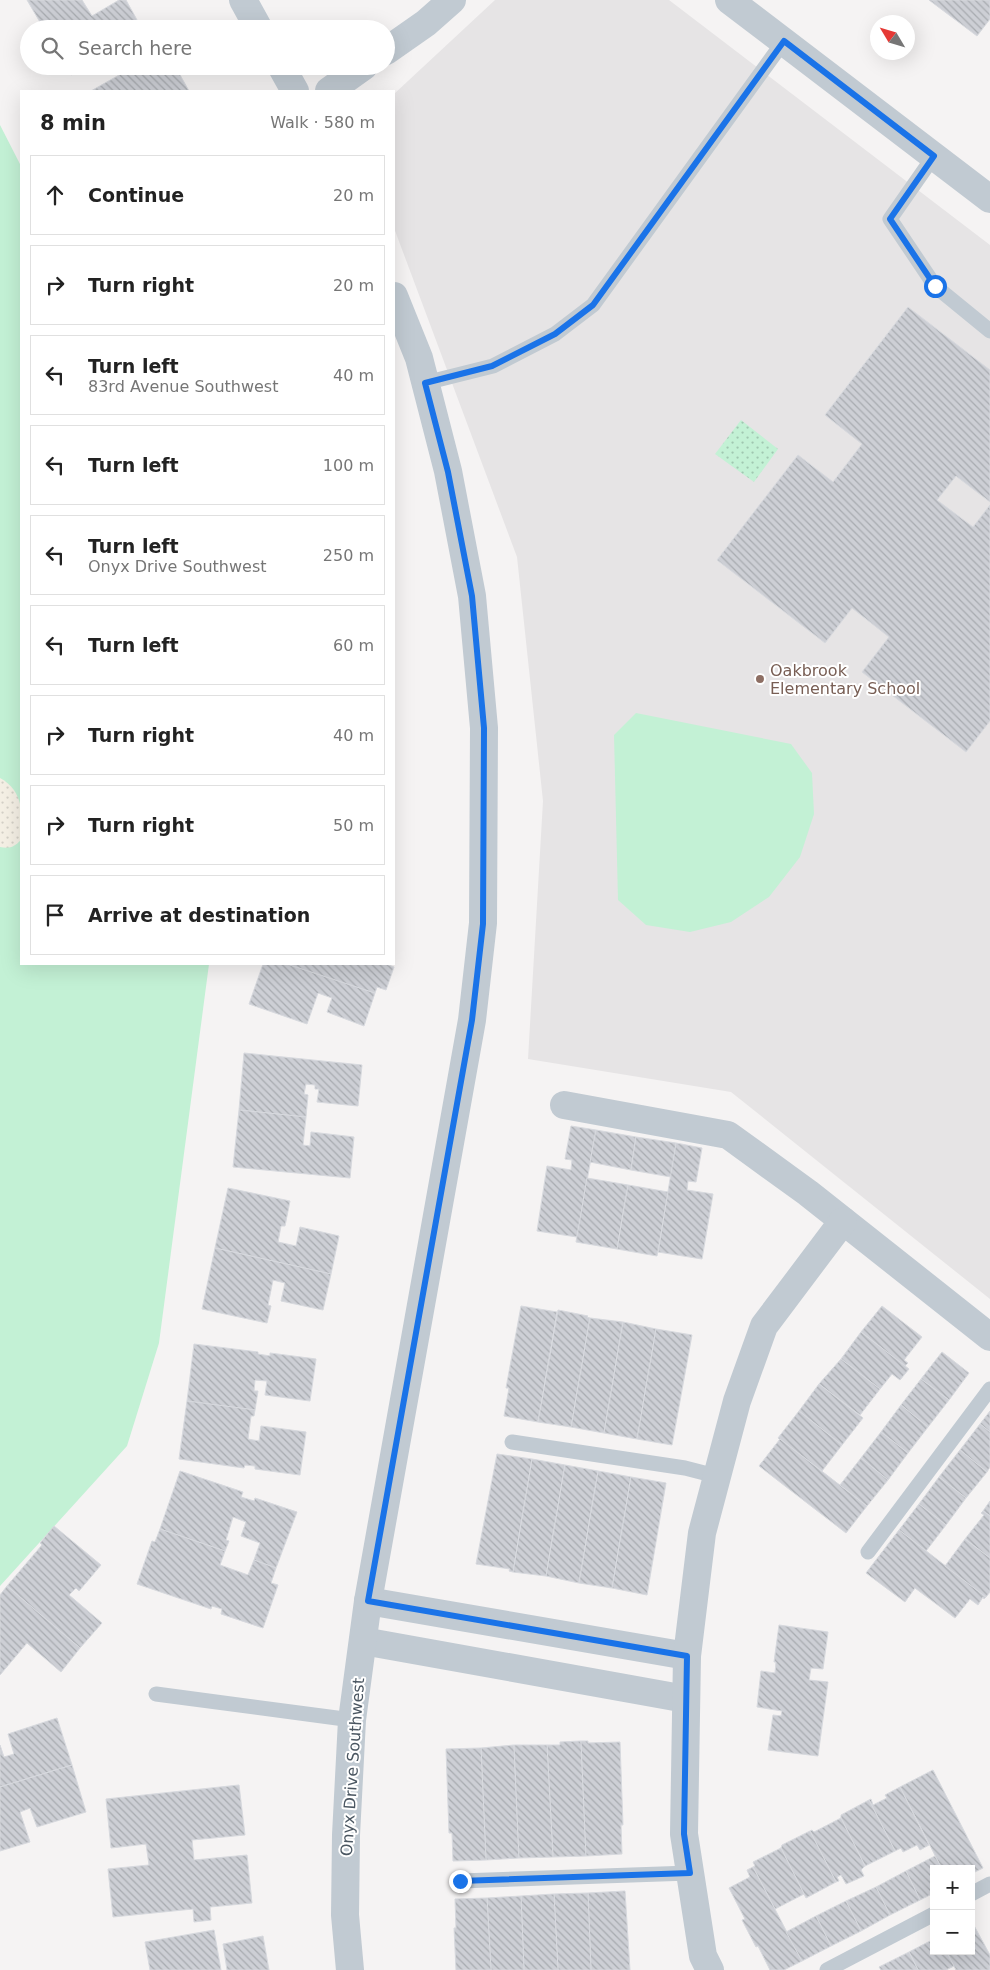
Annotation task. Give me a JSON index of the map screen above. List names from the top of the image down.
{
  "streets": {
    "street": ["Onyx Drive Southwest"]
  },
  "places": ["Oakbrook Elementary School"],
  "north": "top left",
  "page": {
    "search": "Search here",
    "heading": ["8 min", "Walk · 580 m"],
    "list": [
      ["Continue", "20 m"],
      ["Turn right", "20 m"],
      ["Turn left", "83rd Avenue Southwest", "40 m"],
      ["Turn left", "100 m"],
      ["Turn left", "Onyx Drive Southwest", "250 m"],
      ["Turn left", "60 m"],
      ["Turn right", "40 m"],
      ["Turn right", "50 m"],
      "Arrive at destination"
    ],
    "map_buttons": ["+", "−"]
  }
}
